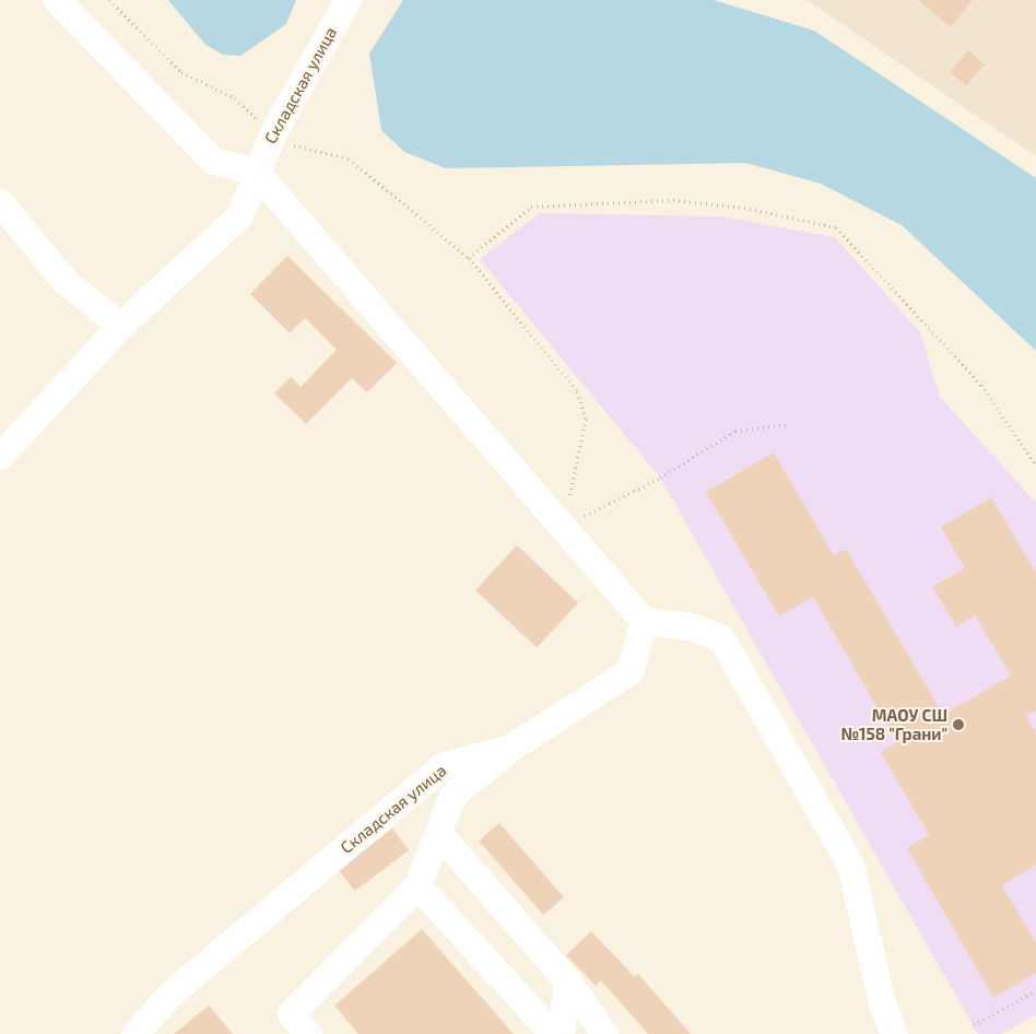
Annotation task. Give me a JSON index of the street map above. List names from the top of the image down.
{
  "streets": {
    "lane": ["Складская улица"]
  },
  "places": ["МАОУ СШ №158 \"Грани\""]
}
